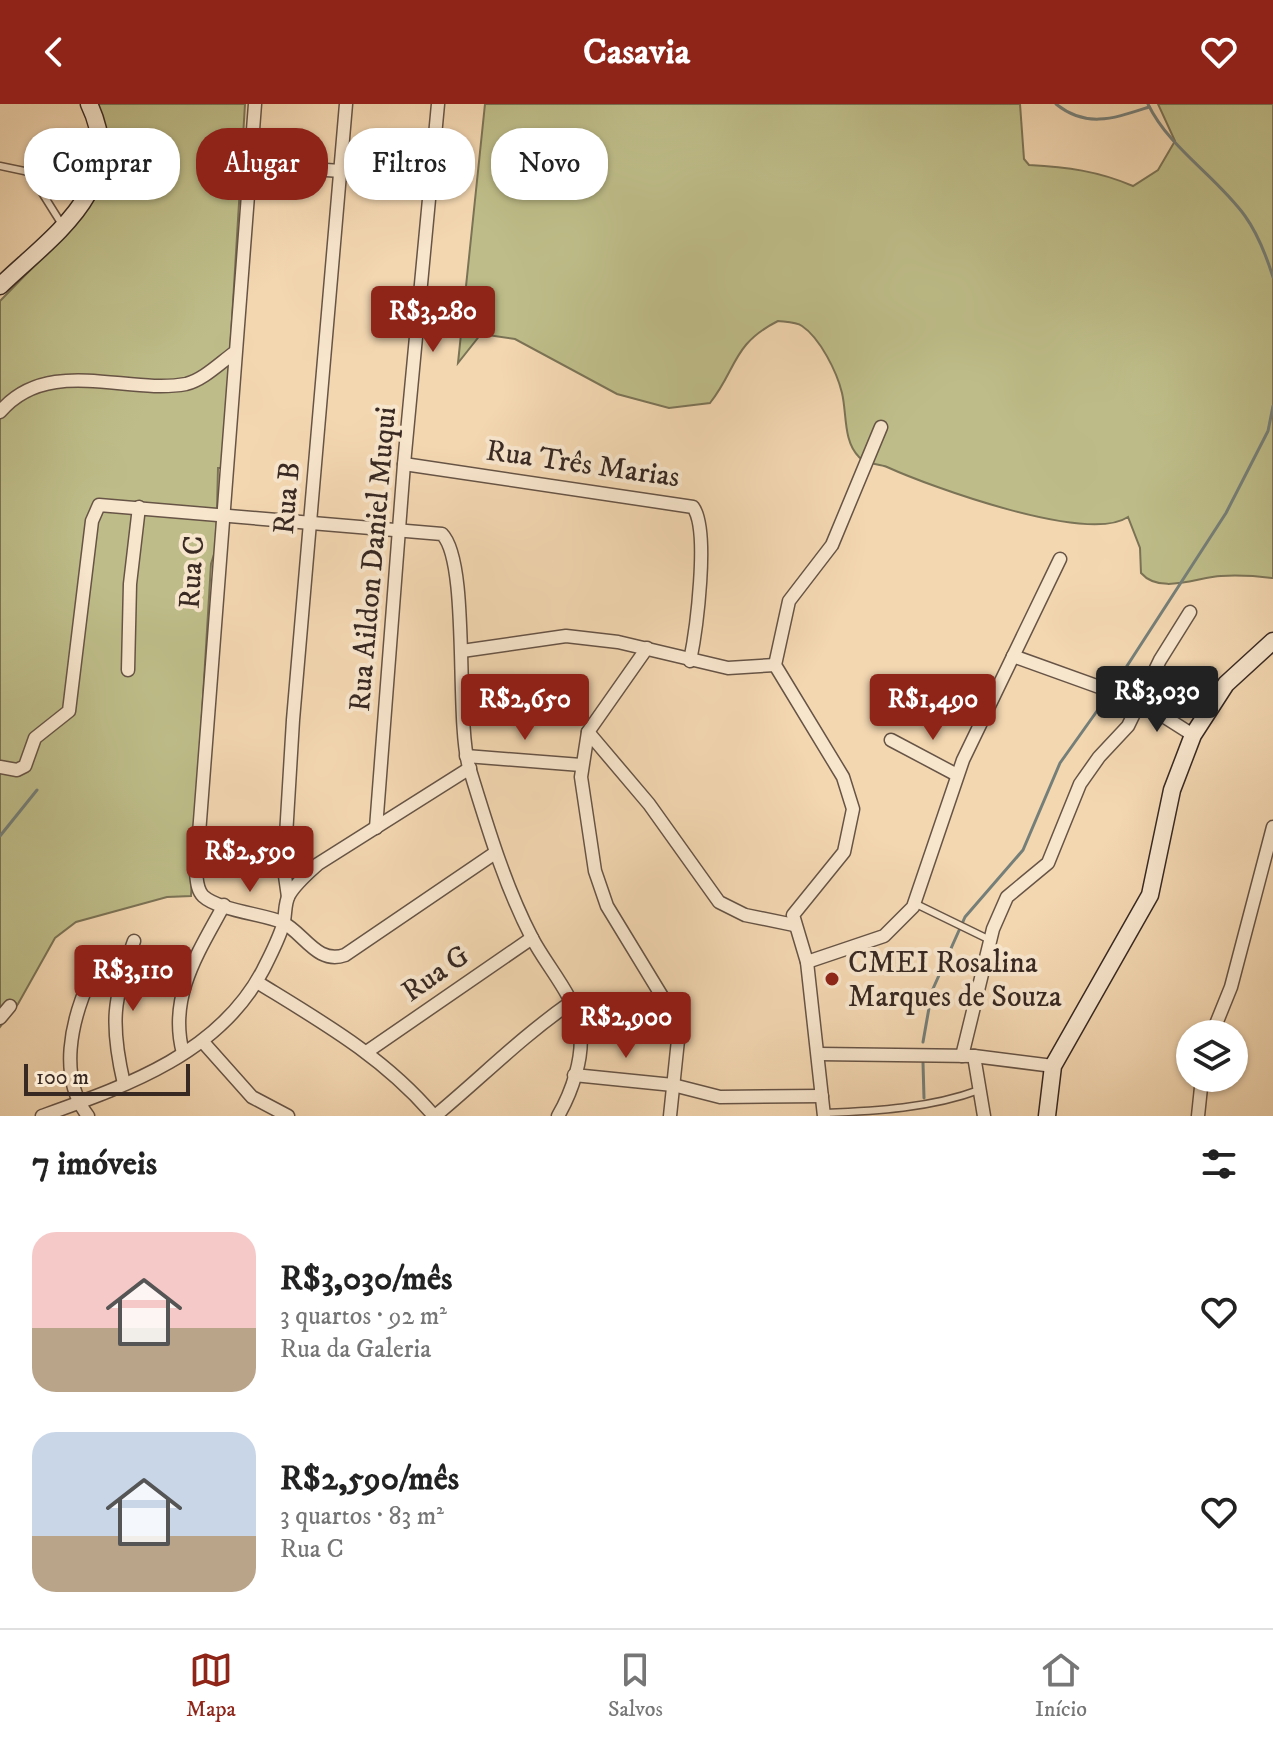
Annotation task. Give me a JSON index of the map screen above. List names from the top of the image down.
{
  "streets": {
    "street": [
      "Rua Três Marias",
      "Rua B",
      "Rua Aildon Daniel Muqui",
      "Rua C",
      "Rua G"
    ]
  },
  "crossings": [
    ["Rua Três Marias", "Rua Aildon Daniel Muqui"],
    ["Rua B", "Rua C"]
  ],
  "places": ["CMEI Rosalina Marques de Souza"],
  "scale_bar": "100 m",
  "page": {
    "header": "Casavia",
    "chip": [
      "Comprar",
      "Alugar",
      "Filtros",
      "Novo"
    ],
    "price": [
      "R$3,280",
      "R$3,030",
      "R$2,650",
      "R$1,490",
      "R$2,590",
      "R$3,110",
      "R$2,900"
    ],
    "scale": "100 m",
    "heading": "7 imóveis",
    "list": [
      {
        "name": "R$3,030/mês",
        "note": "3 quartos · 92 m² · Rua da Galeria"
      },
      {
        "name": "R$2,590/mês",
        "note": "3 quartos · 83 m² · Rua C"
      }
    ],
    "tabs": ["Mapa", "Salvos", "Início"]
  }
}
